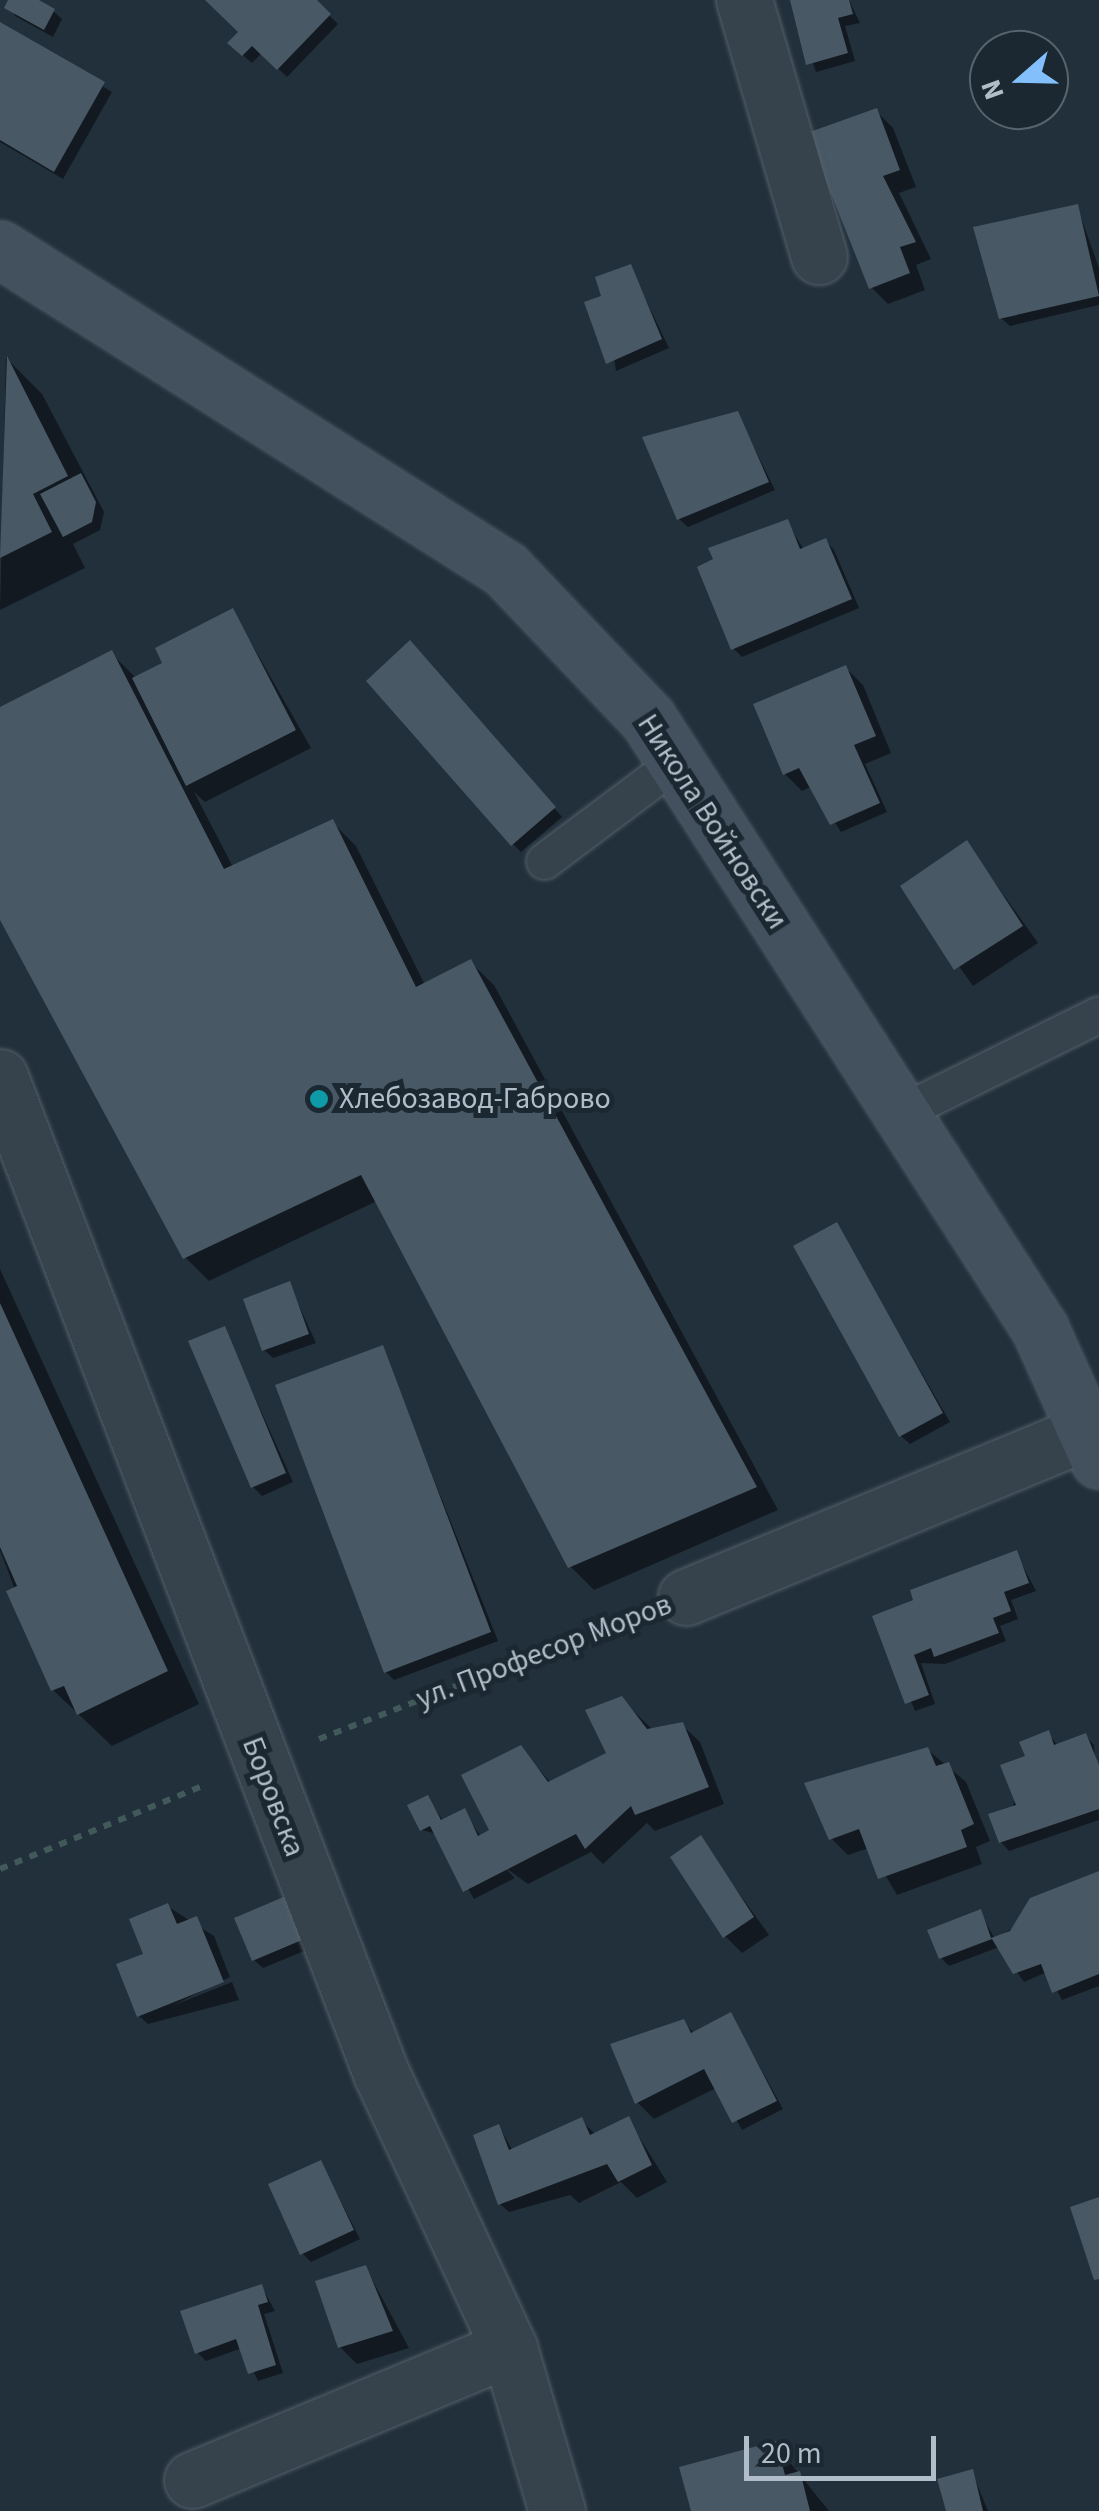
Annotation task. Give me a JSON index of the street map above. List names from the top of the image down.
{
  "streets": {
    "street": ["Никола Войновски", "ул. Професор Моров", "Боровска"]
  },
  "crossings": [
    ["Никола Войновски", "ул. Професор Моров"],
    ["ул. Професор Моров", "Боровска"]
  ],
  "places": ["Хлебозавод-Габрово"],
  "scale_bar": "20 m",
  "north": "left"
}
